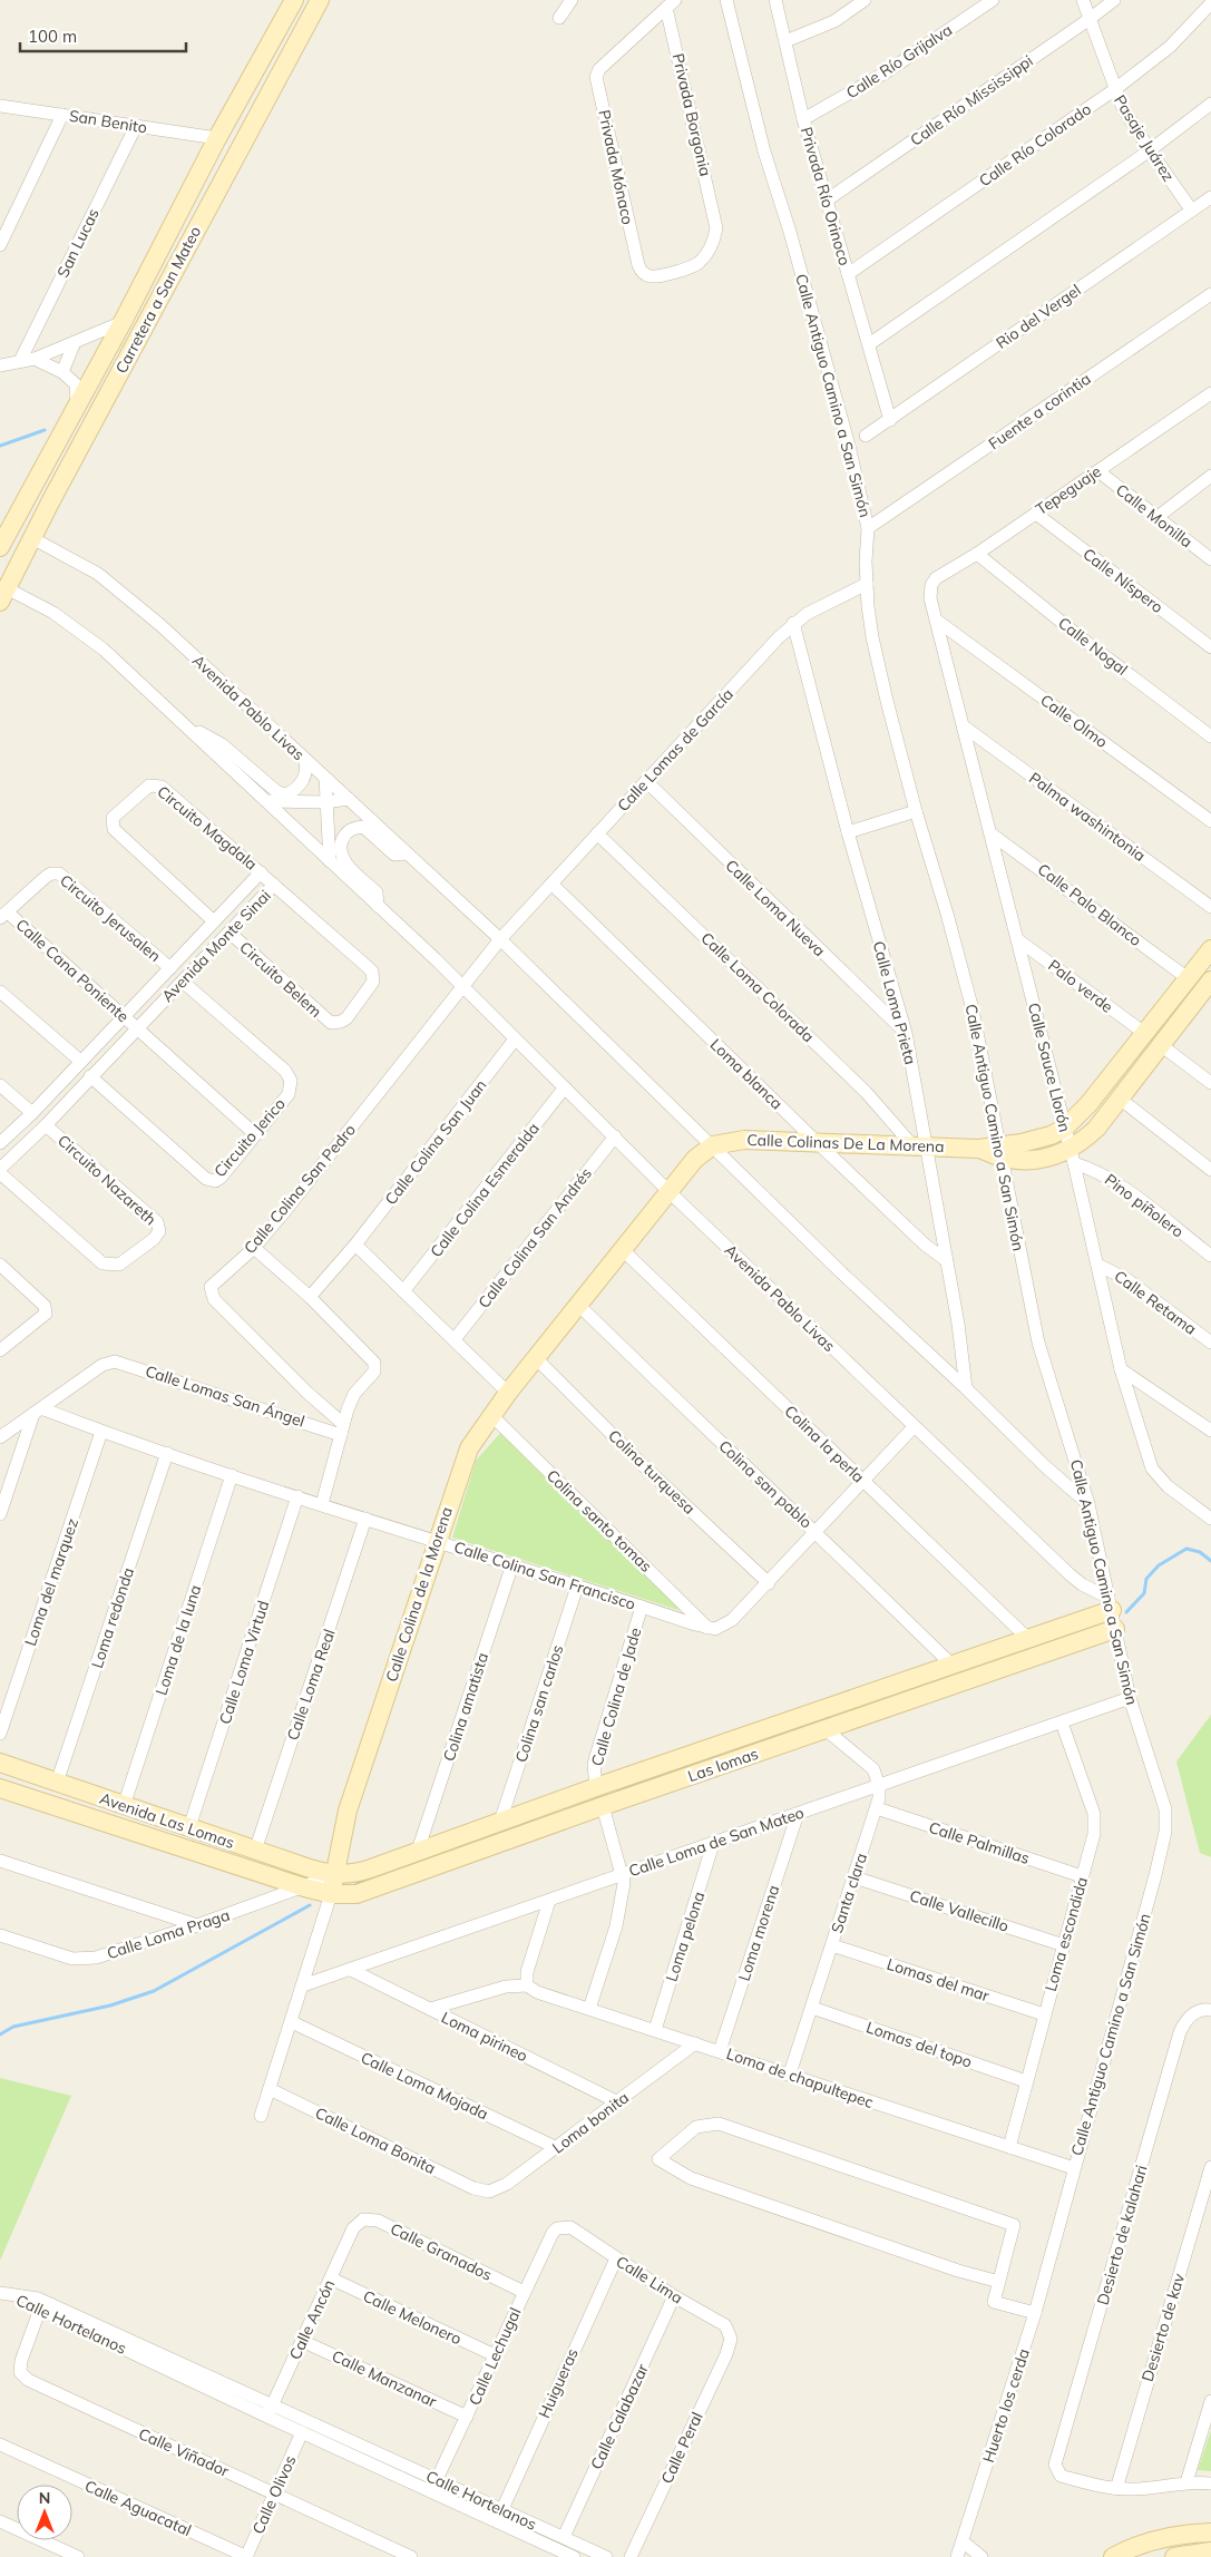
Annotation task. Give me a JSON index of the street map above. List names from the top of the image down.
{
  "streets": {
    "street": [
      "Calle Río Grijalva",
      "Calle Río Mississippi",
      "Privada Borgonia",
      "San Benito",
      "Pasaje Juárez",
      "Calle Río Colorado",
      "Privada Mónaco",
      "Privada Río Orinoco",
      "San Lucas",
      "Carretera a San Mateo",
      "Rio del Vergel",
      "Calle Antiguo Camino a San Simón",
      "Fuente a corintia",
      "Tepeguaje",
      "Calle Monilla",
      "Calle Níspero",
      "Calle Nogal",
      "Avenida Pablo Livas",
      "Calle Olmo",
      "Calle Lomas de García",
      "Palma washintonia",
      "Circuito Magdala",
      "Calle Palo Blanco",
      "Calle Loma Nueva",
      "Circuito Jerusalen",
      "Avenida Monte Sinai",
      "Calle Cana Poniente",
      "Circuito Belem",
      "Palo verde",
      "Calle Loma Colorada",
      "Calle Loma Prieta",
      "Calle Sauce Llorón",
      "Loma blanca",
      "Circuito Jerico",
      "Calle Colina San Juan",
      "Calle Colinas De La Morena",
      "Circuito Nazareth",
      "Calle Colina San Pedro",
      "Calle Colina Esmeralda",
      "Pino piñolero",
      "Calle Colina San Andrés",
      "Calle Retama",
      "Calle Lomas San Ángel",
      "Colina la perla",
      "Colina turquesa",
      "Colina san pablo",
      "Colina santo tomas",
      "Calle Colina San Francisco",
      "Loma del marquez",
      "Calle Colina de la Morena",
      "Loma redonda",
      "Loma de la luna",
      "Calle Loma Virtud",
      "Calle Loma Real",
      "Calle Colina de Jade",
      "Colina san carlos",
      "Colina amatista",
      "Las lomas",
      "Avenida Las Lomas",
      "Calle Loma de San Mateo",
      "Calle Palmillas",
      "Santa clara",
      "Calle Vallecillo",
      "Loma morena",
      "Calle Loma Praga",
      "Loma escondida",
      "Loma pelona",
      "Lomas del mar",
      "Loma pirineo",
      "Lomas del topo",
      "Loma de chapultepec",
      "Calle Loma Mojada",
      "Loma bonita",
      "Calle Loma Bonita",
      "Desierto de kalahari",
      "Calle Granados",
      "Calle Lima",
      "Calle Melonero",
      "Calle Ancón",
      "Calle Hortelanos",
      "Desierto de kav",
      "Calle Lechugal",
      "Calle Manzanar",
      "Huigueras",
      "Huerto los cerda",
      "Calle Calabazar",
      "Calle Peral",
      "Calle Viñador",
      "Calle Olivos",
      "Calle Aguacatal"
    ]
  },
  "crossings": [
    ["Calle Río Grijalva", "Privada Río Orinoco"],
    ["Calle Río Mississippi", "Pasaje Juárez"],
    ["Calle Río Mississippi", "Privada Río Orinoco"],
    ["Privada Borgonia", "Privada Mónaco"],
    ["San Benito", "San Lucas"],
    ["San Benito", "Carretera a San Mateo"],
    ["Pasaje Juárez", "Calle Río Colorado"],
    ["Pasaje Juárez", "Rio del Vergel"],
    ["Calle Río Colorado", "Privada Río Orinoco"],
    ["Privada Río Orinoco", "Rio del Vergel"],
    ["Carretera a San Mateo", "Avenida Pablo Livas"],
    ["Calle Antiguo Camino a San Simón", "Fuente a corintia"],
    ["Calle Antiguo Camino a San Simón", "Avenida Pablo Livas"],
    ["Calle Antiguo Camino a San Simón", "Calle Lomas de García"],
    ["Calle Antiguo Camino a San Simón", "Calle Colinas De La Morena"],
    ["Calle Antiguo Camino a San Simón", "Las lomas"],
    ["Calle Antiguo Camino a San Simón", "Calle Loma de San Mateo"],
    ["Calle Antiguo Camino a San Simón", "Loma de chapultepec"],
    ["Calle Antiguo Camino a San Simón", "Huerto los cerda"],
    ["Tepeguaje", "Calle Monilla"],
    ["Tepeguaje", "Calle Níspero"],
    ["Tepeguaje", "Calle Nogal"],
    ["Tepeguaje", "Calle Sauce Llorón"],
    ["Avenida Pablo Livas", "Calle Lomas de García"],
    ["Avenida Pablo Livas", "Calle Colina San Juan"],
    ["Avenida Pablo Livas", "Calle Colina San Pedro"],
    ["Avenida Pablo Livas", "Calle Colina Esmeralda"],
    ["Avenida Pablo Livas", "Calle Colina San Andrés"],
    ["Avenida Pablo Livas", "Calle Colina de la Morena"],
    ["Avenida Pablo Livas", "Las lomas"],
    ["Calle Olmo", "Calle Sauce Llorón"],
    ["Calle Lomas de García", "Calle Loma Nueva"],
    ["Calle Lomas de García", "Calle Loma Colorada"],
    ["Calle Lomas de García", "Calle Loma Prieta"],
    ["Calle Lomas de García", "Loma blanca"],
    ["Calle Lomas de García", "Calle Colina San Pedro"],
    ["Palma washintonia", "Calle Sauce Llorón"],
    ["Circuito Magdala", "Avenida Monte Sinai"],
    ["Calle Palo Blanco", "Calle Sauce Llorón"],
    ["Calle Palo Blanco", "Calle Colinas De La Morena"],
    ["Calle Loma Nueva", "Calle Loma Prieta"],
    ["Circuito Jerusalen", "Avenida Monte Sinai"],
    ["Circuito Jerusalen", "Calle Cana Poniente"],
    ["Avenida Monte Sinai", "Calle Cana Poniente"],
    ["Avenida Monte Sinai", "Circuito Belem"],
    ["Avenida Monte Sinai", "Circuito Jerico"],
    ["Avenida Monte Sinai", "Circuito Nazareth"],
    ["Calle Cana Poniente", "Circuito Jerico"],
    ["Palo verde", "Calle Sauce Llorón"],
    ["Palo verde", "Calle Colinas De La Morena"],
    ["Calle Loma Colorada", "Calle Loma Prieta"],
    ["Calle Loma Colorada", "Calle Colinas De La Morena"],
    ["Calle Loma Prieta", "Loma blanca"],
    ["Calle Loma Prieta", "Calle Colinas De La Morena"],
    ["Calle Sauce Llorón", "Calle Colinas De La Morena"],
    ["Calle Sauce Llorón", "Pino piñolero"],
    ["Calle Sauce Llorón", "Calle Retama"],
    ["Loma blanca", "Calle Colinas De La Morena"],
    ["Calle Colinas De La Morena", "Pino piñolero"],
    ["Calle Colinas De La Morena", "Calle Colina de la Morena"],
    ["Calle Colina San Pedro", "Calle Lomas San Ángel"],
    ["Calle Lomas San Ángel", "Calle Colina San Francisco"],
    ["Colina la perla", "Calle Colina de la Morena"],
    ["Colina la perla", "Las lomas"],
    ["Colina turquesa", "Calle Colina de la Morena"],
    ["Colina san pablo", "Calle Colina de la Morena"],
    ["Colina san pablo", "Las lomas"],
    ["Colina santo tomas", "Calle Colina San Francisco"],
    ["Colina santo tomas", "Calle Colina de la Morena"],
    ["Calle Colina San Francisco", "Loma del marquez"],
    ["Calle Colina San Francisco", "Calle Colina de la Morena"],
    ["Calle Colina San Francisco", "Loma redonda"],
    ["Calle Colina San Francisco", "Loma de la luna"],
    ["Calle Colina San Francisco", "Calle Loma Virtud"],
    ["Calle Colina San Francisco", "Calle Loma Real"],
    ["Calle Colina San Francisco", "Calle Colina de Jade"],
    ["Calle Colina San Francisco", "Colina san carlos"],
    ["Calle Colina San Francisco", "Colina amatista"],
    ["Calle Colina de la Morena", "Las lomas"],
    ["Calle Colina de la Morena", "Avenida Las Lomas"],
    ["Calle Colina de la Morena", "Calle Loma de San Mateo"],
    ["Calle Colina de la Morena", "Calle Loma Praga"],
    ["Calle Colina de la Morena", "Calle Loma Mojada"],
    ["Calle Colina de la Morena", "Calle Loma Bonita"],
    ["Loma redonda", "Avenida Las Lomas"],
    ["Loma de la luna", "Avenida Las Lomas"],
    ["Calle Loma Virtud", "Avenida Las Lomas"],
    ["Calle Loma Real", "Avenida Las Lomas"],
    ["Calle Colina de Jade", "Las lomas"],
    ["Colina san carlos", "Las lomas"],
    ["Colina amatista", "Las lomas"],
    ["Las lomas", "Avenida Las Lomas"],
    ["Las lomas", "Calle Loma Praga"],
    ["Avenida Las Lomas", "Calle Loma Praga"],
    ["Calle Loma de San Mateo", "Santa clara"],
    ["Calle Loma de San Mateo", "Loma morena"],
    ["Calle Loma de San Mateo", "Loma escondida"],
    ["Calle Loma de San Mateo", "Loma pelona"],
    ["Calle Loma de San Mateo", "Loma pirineo"],
    ["Calle Palmillas", "Santa clara"],
    ["Calle Palmillas", "Loma escondida"],
    ["Santa clara", "Calle Vallecillo"],
    ["Santa clara", "Lomas del mar"],
    ["Santa clara", "Lomas del topo"],
    ["Santa clara", "Loma de chapultepec"],
    ["Calle Vallecillo", "Loma escondida"],
    ["Loma morena", "Loma de chapultepec"],
    ["Loma escondida", "Lomas del mar"],
    ["Loma escondida", "Lomas del topo"],
    ["Loma escondida", "Loma de chapultepec"],
    ["Loma pelona", "Loma de chapultepec"],
    ["Loma pirineo", "Loma bonita"],
    ["Loma de chapultepec", "Loma bonita"],
    ["Calle Loma Mojada", "Loma bonita"],
    ["Loma bonita", "Calle Loma Bonita"],
    ["Desierto de kalahari", "Desierto de kav"],
    ["Calle Granados", "Calle Ancón"],
    ["Calle Granados", "Calle Lechugal"],
    ["Calle Lima", "Calle Lechugal"],
    ["Calle Lima", "Huigueras"],
    ["Calle Lima", "Calle Calabazar"],
    ["Calle Lima", "Calle Peral"],
    ["Calle Melonero", "Calle Ancón"],
    ["Calle Melonero", "Calle Lechugal"],
    ["Calle Ancón", "Calle Hortelanos"],
    ["Calle Ancón", "Calle Manzanar"],
    ["Calle Hortelanos", "Calle Lechugal"],
    ["Calle Hortelanos", "Huigueras"],
    ["Calle Hortelanos", "Calle Calabazar"],
    ["Calle Hortelanos", "Calle Viñador"],
    ["Calle Hortelanos", "Calle Olivos"],
    ["Calle Lechugal", "Calle Manzanar"],
    ["Calle Viñador", "Calle Olivos"],
    ["Calle Olivos", "Calle Aguacatal"]
  ],
  "scale_bar": "100 m",
  "north": "top"
}
